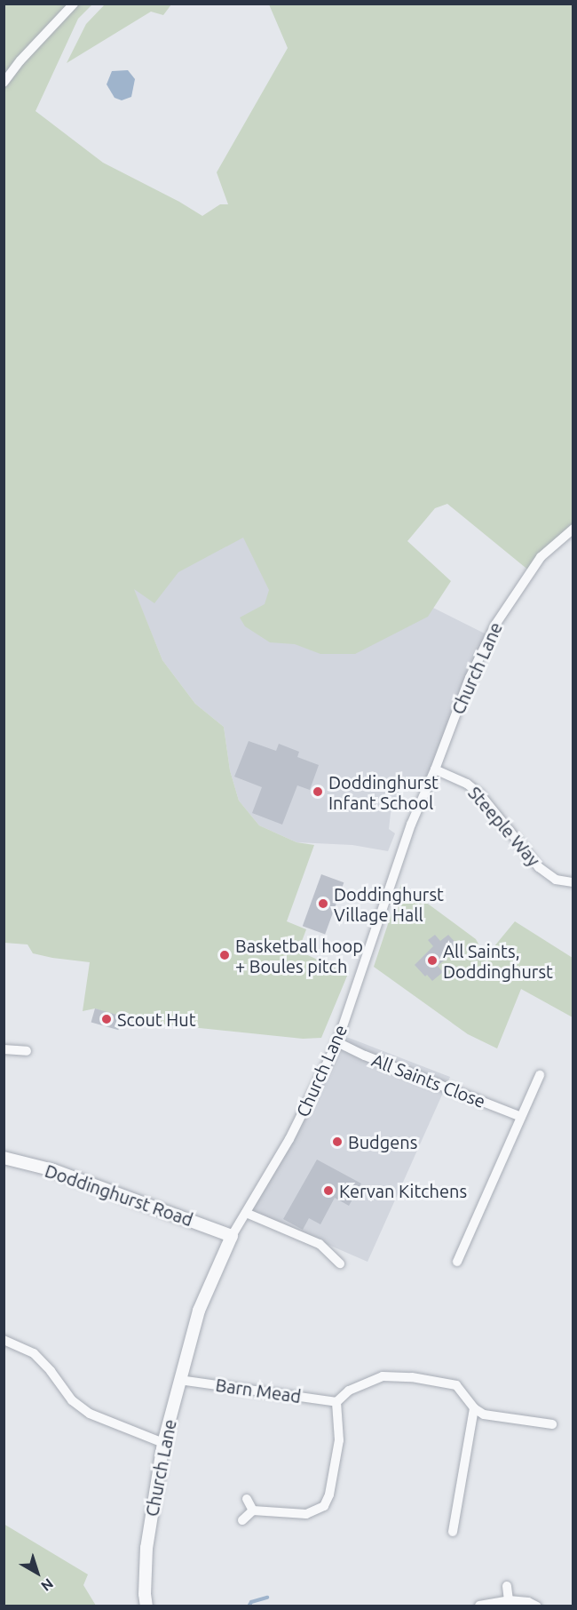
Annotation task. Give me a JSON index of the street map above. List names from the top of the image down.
{
  "streets": {
    "street": [
      "Church Lane",
      "Steeple Way",
      "All Saints Close",
      "Doddinghurst Road",
      "Barn Mead"
    ]
  },
  "crossings": [
    ["Church Lane", "Steeple Way"],
    ["Church Lane", "All Saints Close"],
    ["Church Lane", "Doddinghurst Road"],
    ["Church Lane", "Barn Mead"]
  ],
  "places": [
    "Doddinghurst Infant School",
    "Doddinghurst Village Hall",
    "Basketball hoop + Boules pitch",
    "All Saints, Doddinghurst",
    "Scout Hut",
    "Budgens",
    "Kervan Kitchens"
  ],
  "north": "bottom right"
}
